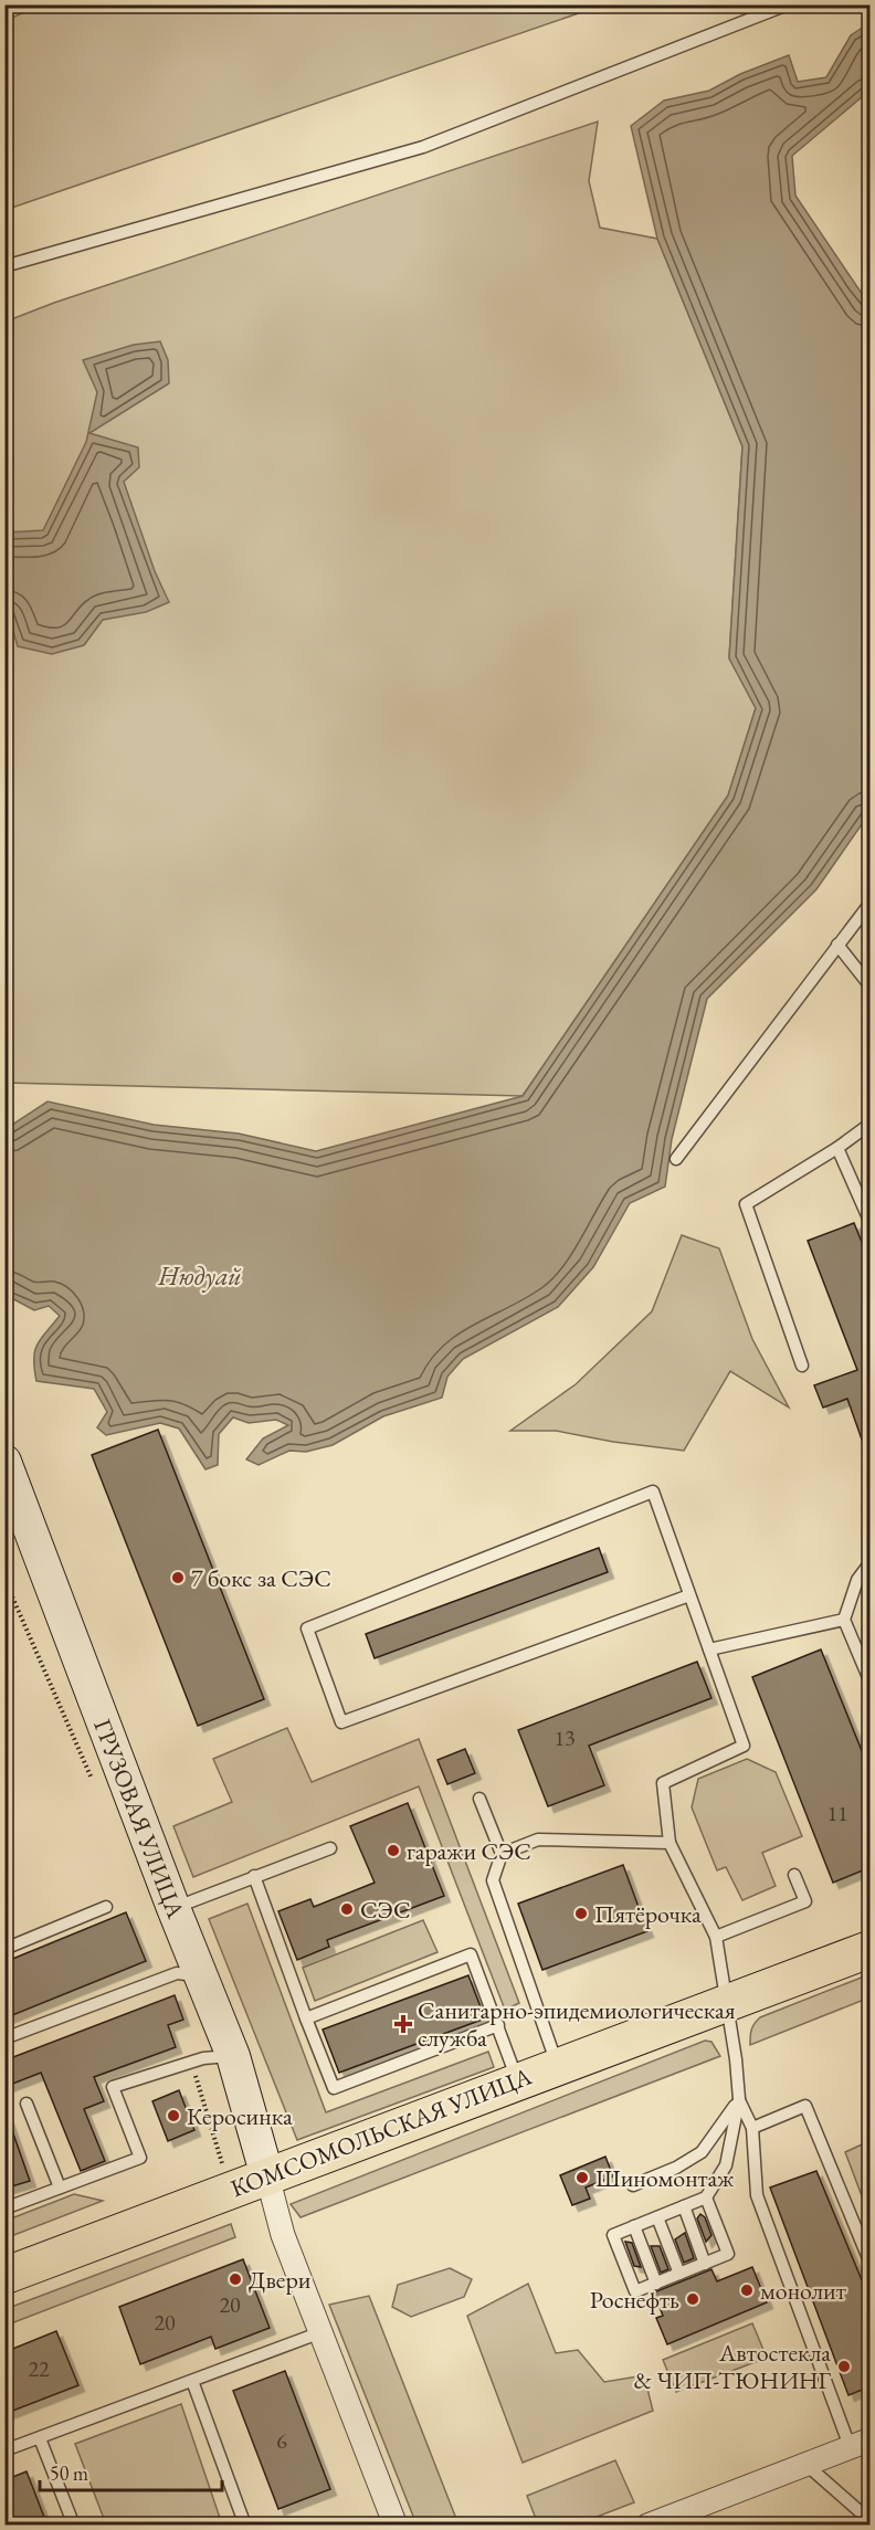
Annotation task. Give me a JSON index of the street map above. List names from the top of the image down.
{
  "streets": {
    "main road": ["ГРУЗОВАЯ УЛИЦА", "КОМСОМОЛЬСКАЯ УЛИЦА"]
  },
  "crossings": [
    ["ГРУЗОВАЯ УЛИЦА", "КОМСОМОЛЬСКАЯ УЛИЦА"]
  ],
  "water": ["Нюдуай"],
  "places": {
    "other": [
      "7 бокс за СЭС",
      "гаражи СЭС",
      "СЭС",
      "Пятёрочка",
      "Керосинка",
      "Шиномонтаж",
      "Двери",
      "монолит",
      "Роснефть",
      "Автостекла & ЧИП-ТЮНИНГ"
    ],
    "health": ["Санитарно-эпидемиологическая служба"]
  },
  "house_numbers": [
    "13",
    "11",
    "20",
    "20",
    "22",
    "6"
  ],
  "scale_bar": "50 m"
}
